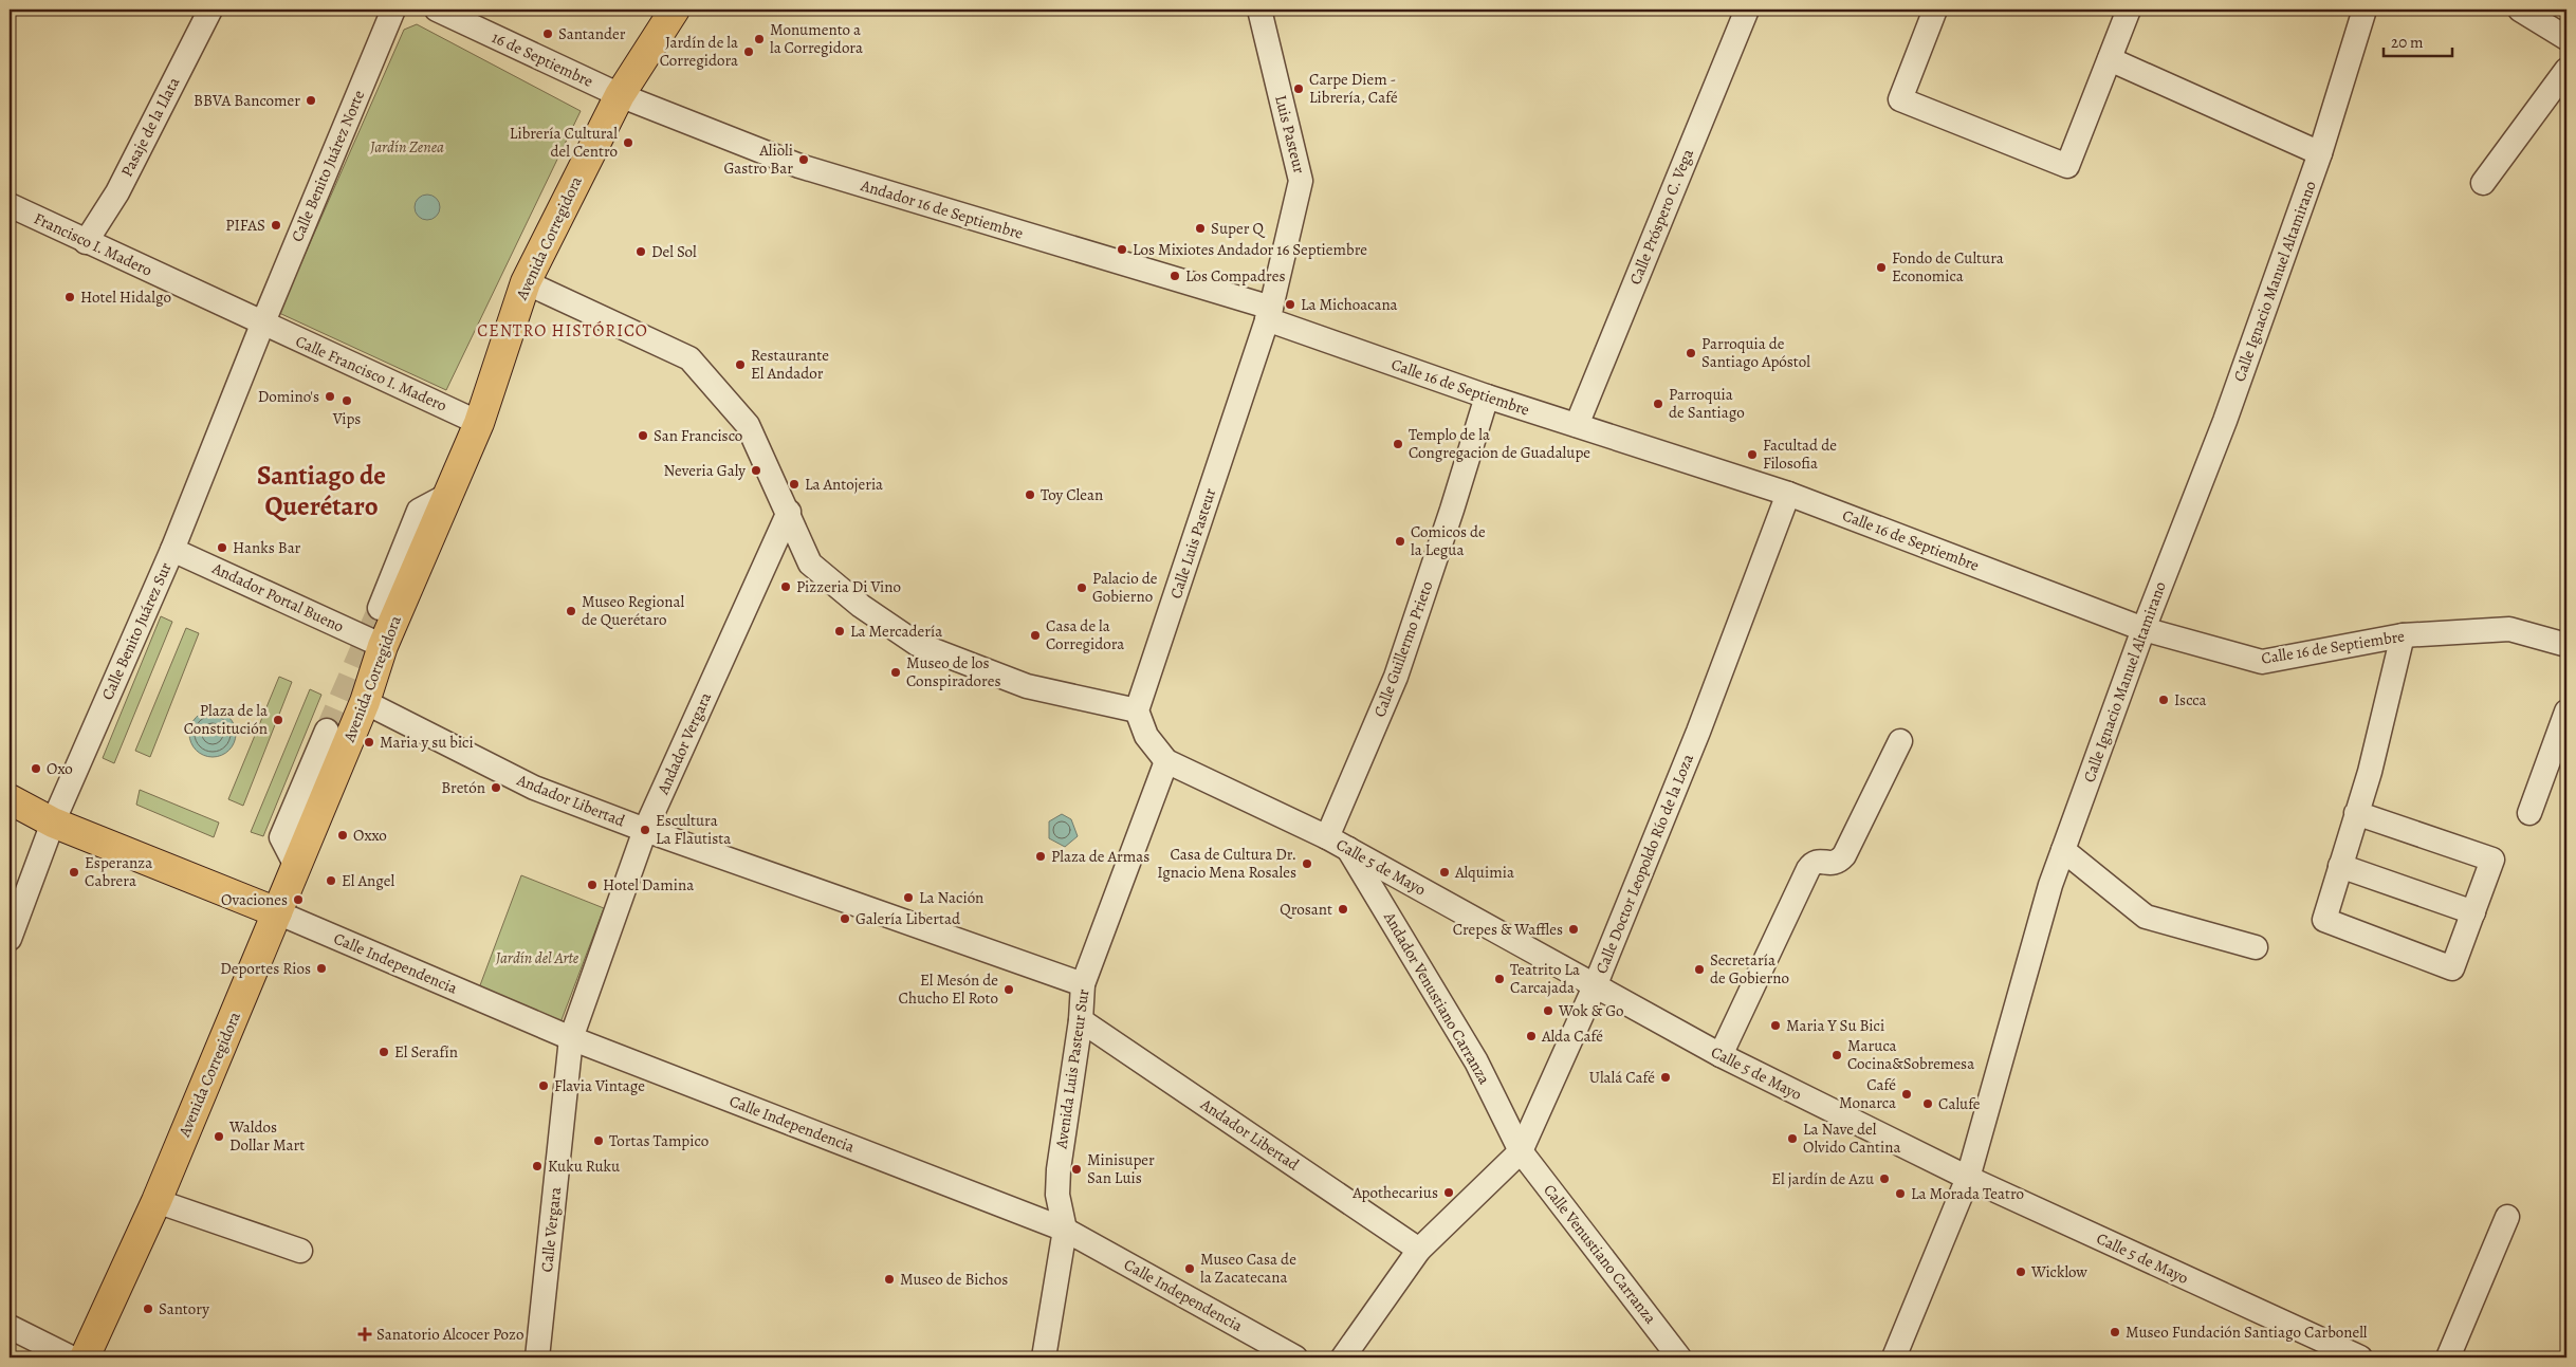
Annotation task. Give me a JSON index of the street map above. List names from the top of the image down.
{
  "streets": {
    "main road": ["Avenida Corregidora"],
    "street": [
      "16 de Septiembre",
      "Pasaje de la Llata",
      "Luis Pasteur",
      "Calle Benito Juárez Norte",
      "Andador 16 de Septiembre",
      "Calle Próspero C. Vega",
      "Francisco I. Madero",
      "Calle Ignacio Manuel Altamirano",
      "Calle Francisco I. Madero",
      "Calle 16 de Septiembre",
      "Calle Luis Pasteur",
      "Andador Portal Bueno",
      "Calle Benito Juárez Sur",
      "Calle Guillermo Prieto",
      "Andador Vergara",
      "Andador Libertad",
      "Calle Doctor Leopoldo Río de la Loza",
      "Calle 5 de Mayo",
      "Calle Independencia",
      "Andador Venustiano Carranza",
      "Avenida Luis Pasteur Sur",
      "Calle Vergara",
      "Calle Venustiano Carranza"
    ]
  },
  "crossings": [
    ["16 de Septiembre", "Andador 16 de Septiembre"],
    ["16 de Septiembre", "Avenida Corregidora"],
    ["Pasaje de la Llata", "Francisco I. Madero"],
    ["Luis Pasteur", "Andador 16 de Septiembre"],
    ["Luis Pasteur", "Calle 16 de Septiembre"],
    ["Luis Pasteur", "Calle Luis Pasteur"],
    ["Calle Benito Juárez Norte", "Francisco I. Madero"],
    ["Calle Benito Juárez Norte", "Calle Francisco I. Madero"],
    ["Calle Benito Juárez Norte", "Calle Benito Juárez Sur"],
    ["Andador 16 de Septiembre", "Avenida Corregidora"],
    ["Andador 16 de Septiembre", "Calle 16 de Septiembre"],
    ["Andador 16 de Septiembre", "Calle Luis Pasteur"],
    ["Calle Próspero C. Vega", "Calle 16 de Septiembre"],
    ["Avenida Corregidora", "Calle Francisco I. Madero"],
    ["Avenida Corregidora", "Andador Portal Bueno"],
    ["Avenida Corregidora", "Andador Libertad"],
    ["Avenida Corregidora", "Calle Independencia"],
    ["Francisco I. Madero", "Calle Francisco I. Madero"],
    ["Francisco I. Madero", "Calle Benito Juárez Sur"],
    ["Calle Ignacio Manuel Altamirano", "Calle 16 de Septiembre"],
    ["Calle Ignacio Manuel Altamirano", "Calle 5 de Mayo"],
    ["Calle Francisco I. Madero", "Calle Benito Juárez Sur"],
    ["Calle 16 de Septiembre", "Calle Luis Pasteur"],
    ["Calle 16 de Septiembre", "Calle Guillermo Prieto"],
    ["Calle 16 de Septiembre", "Calle Doctor Leopoldo Río de la Loza"],
    ["Andador Portal Bueno", "Calle Benito Juárez Sur"],
    ["Calle Guillermo Prieto", "Calle 5 de Mayo"],
    ["Andador Vergara", "Andador Libertad"],
    ["Andador Vergara", "Calle Independencia"],
    ["Andador Vergara", "Calle Vergara"],
    ["Andador Libertad", "Calle Doctor Leopoldo Río de la Loza"],
    ["Andador Libertad", "Avenida Luis Pasteur Sur"],
    ["Calle Doctor Leopoldo Río de la Loza", "Calle 5 de Mayo"],
    ["Calle Doctor Leopoldo Río de la Loza", "Andador Venustiano Carranza"],
    ["Calle Doctor Leopoldo Río de la Loza", "Calle Venustiano Carranza"],
    ["Calle 5 de Mayo", "Andador Venustiano Carranza"],
    ["Calle 5 de Mayo", "Avenida Luis Pasteur Sur"],
    ["Calle Independencia", "Avenida Luis Pasteur Sur"],
    ["Calle Independencia", "Calle Vergara"],
    ["Andador Venustiano Carranza", "Calle Venustiano Carranza"]
  ],
  "districts": ["CENTRO HISTÓRICO", "Santiago de Querétaro"],
  "parks": ["Jardín Zenea", "Jardín del Arte"],
  "places": {
    "other": [
      "Santander",
      "Monumento a la Corregidora",
      "Jardín de la Corregidora",
      "Carpe Diem - Librería, Café",
      "BBVA Bancomer",
      "Librería Cultural del Centro",
      "Alioli Gastro Bar",
      "PIFAS",
      "Super Q",
      "Los Mixiotes Andador 16 Septiembre",
      "Del Sol",
      "Fondo de Cultura Economica",
      "Los Compadres",
      "Hotel Hidalgo",
      "La Michoacana",
      "Parroquia de Santiago Apóstol",
      "Restaurante El Andador",
      "Domino's",
      "Vips",
      "Parroquia de Santiago",
      "San Francisco",
      "Templo de la Congregacion de Guadalupe",
      "Facultad de Filosofia",
      "Neveria Galy",
      "La Antojeria",
      "Toy Clean",
      "Comicos de la Legua",
      "Hanks Bar",
      "Pizzeria Di Vino",
      "Palacio de Gobierno",
      "Museo Regional de Querétaro",
      "La Mercadería",
      "Casa de la Corregidora",
      "Museo de los Conspiradores",
      "Iscca",
      "Plaza de la Constitución",
      "Maria y su bici",
      "Oxo",
      "Bretón",
      "Escultura La Flautista",
      "Oxxo",
      "Plaza de Armas",
      "Casa de Cultura Dr. Ignacio Mena Rosales",
      "Esperanza Cabrera",
      "Alquimia",
      "El Angel",
      "Hotel Damina",
      "La Nación",
      "Ovaciones",
      "Qrosant",
      "Galería Libertad",
      "Crepes & Waffles",
      "Deportes Rios",
      "Secretaría de Gobierno",
      "Teatrito La Carcajada",
      "El Mesón de Chucho El Roto",
      "Wok & Go",
      "Maria Y Su Bici",
      "Alda Café",
      "El Serafín",
      "Maruca Cocina&Sobremesa",
      "Ulalá Café",
      "Flavia Vintage",
      "Café Monarca",
      "Calufe",
      "Waldos Dollar Mart",
      "La Nave del Olvido Cantina",
      "Tortas Tampico",
      "Kuku Ruku",
      "Minisuper San Luis",
      "El jardín de Azu",
      "Apothecarius",
      "La Morada Teatro",
      "Museo Casa de la Zacatecana",
      "Wicklow",
      "Museo de Bichos",
      "Santory",
      "Museo Fundación Santiago Carbonell"
    ],
    "health": ["Sanatorio Alcocer Pozo"]
  },
  "scale_bar": "20 m"
}
